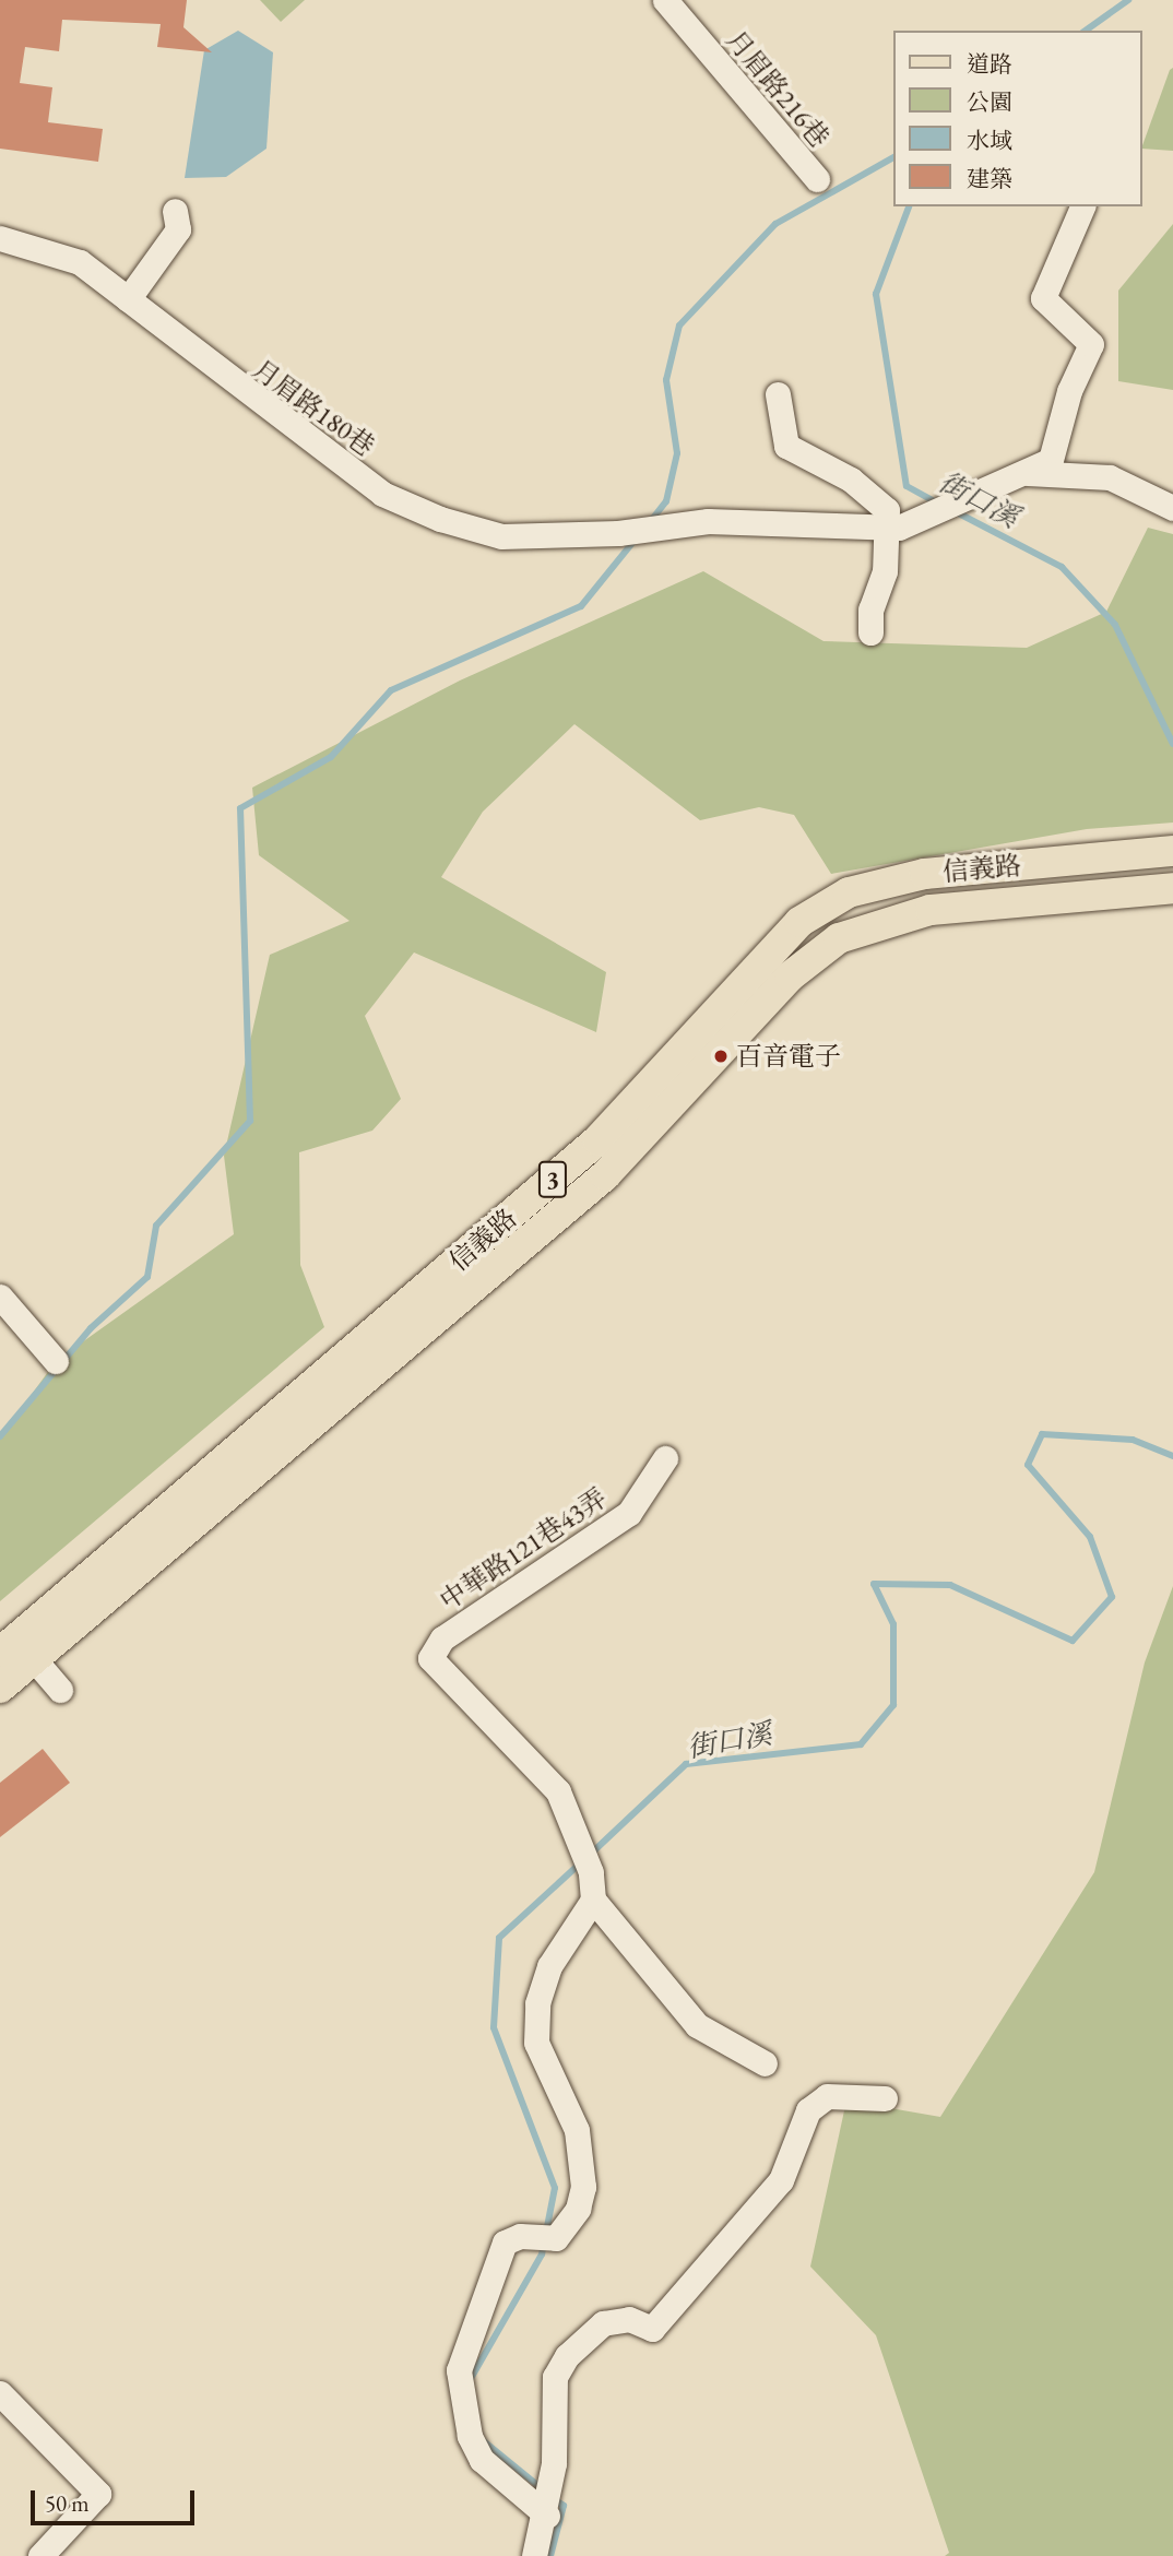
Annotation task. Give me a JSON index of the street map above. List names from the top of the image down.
{
  "streets": {
    "main road": ["信義路", "3"],
    "street": ["月眉路216巷", "月眉路180巷", "中華路121巷43弄"]
  },
  "water": ["街口溪"],
  "places": ["百音電子"],
  "legend": [
    "道路",
    "公園",
    "水域",
    "建築"
  ],
  "scale_bar": "50 m"
}
